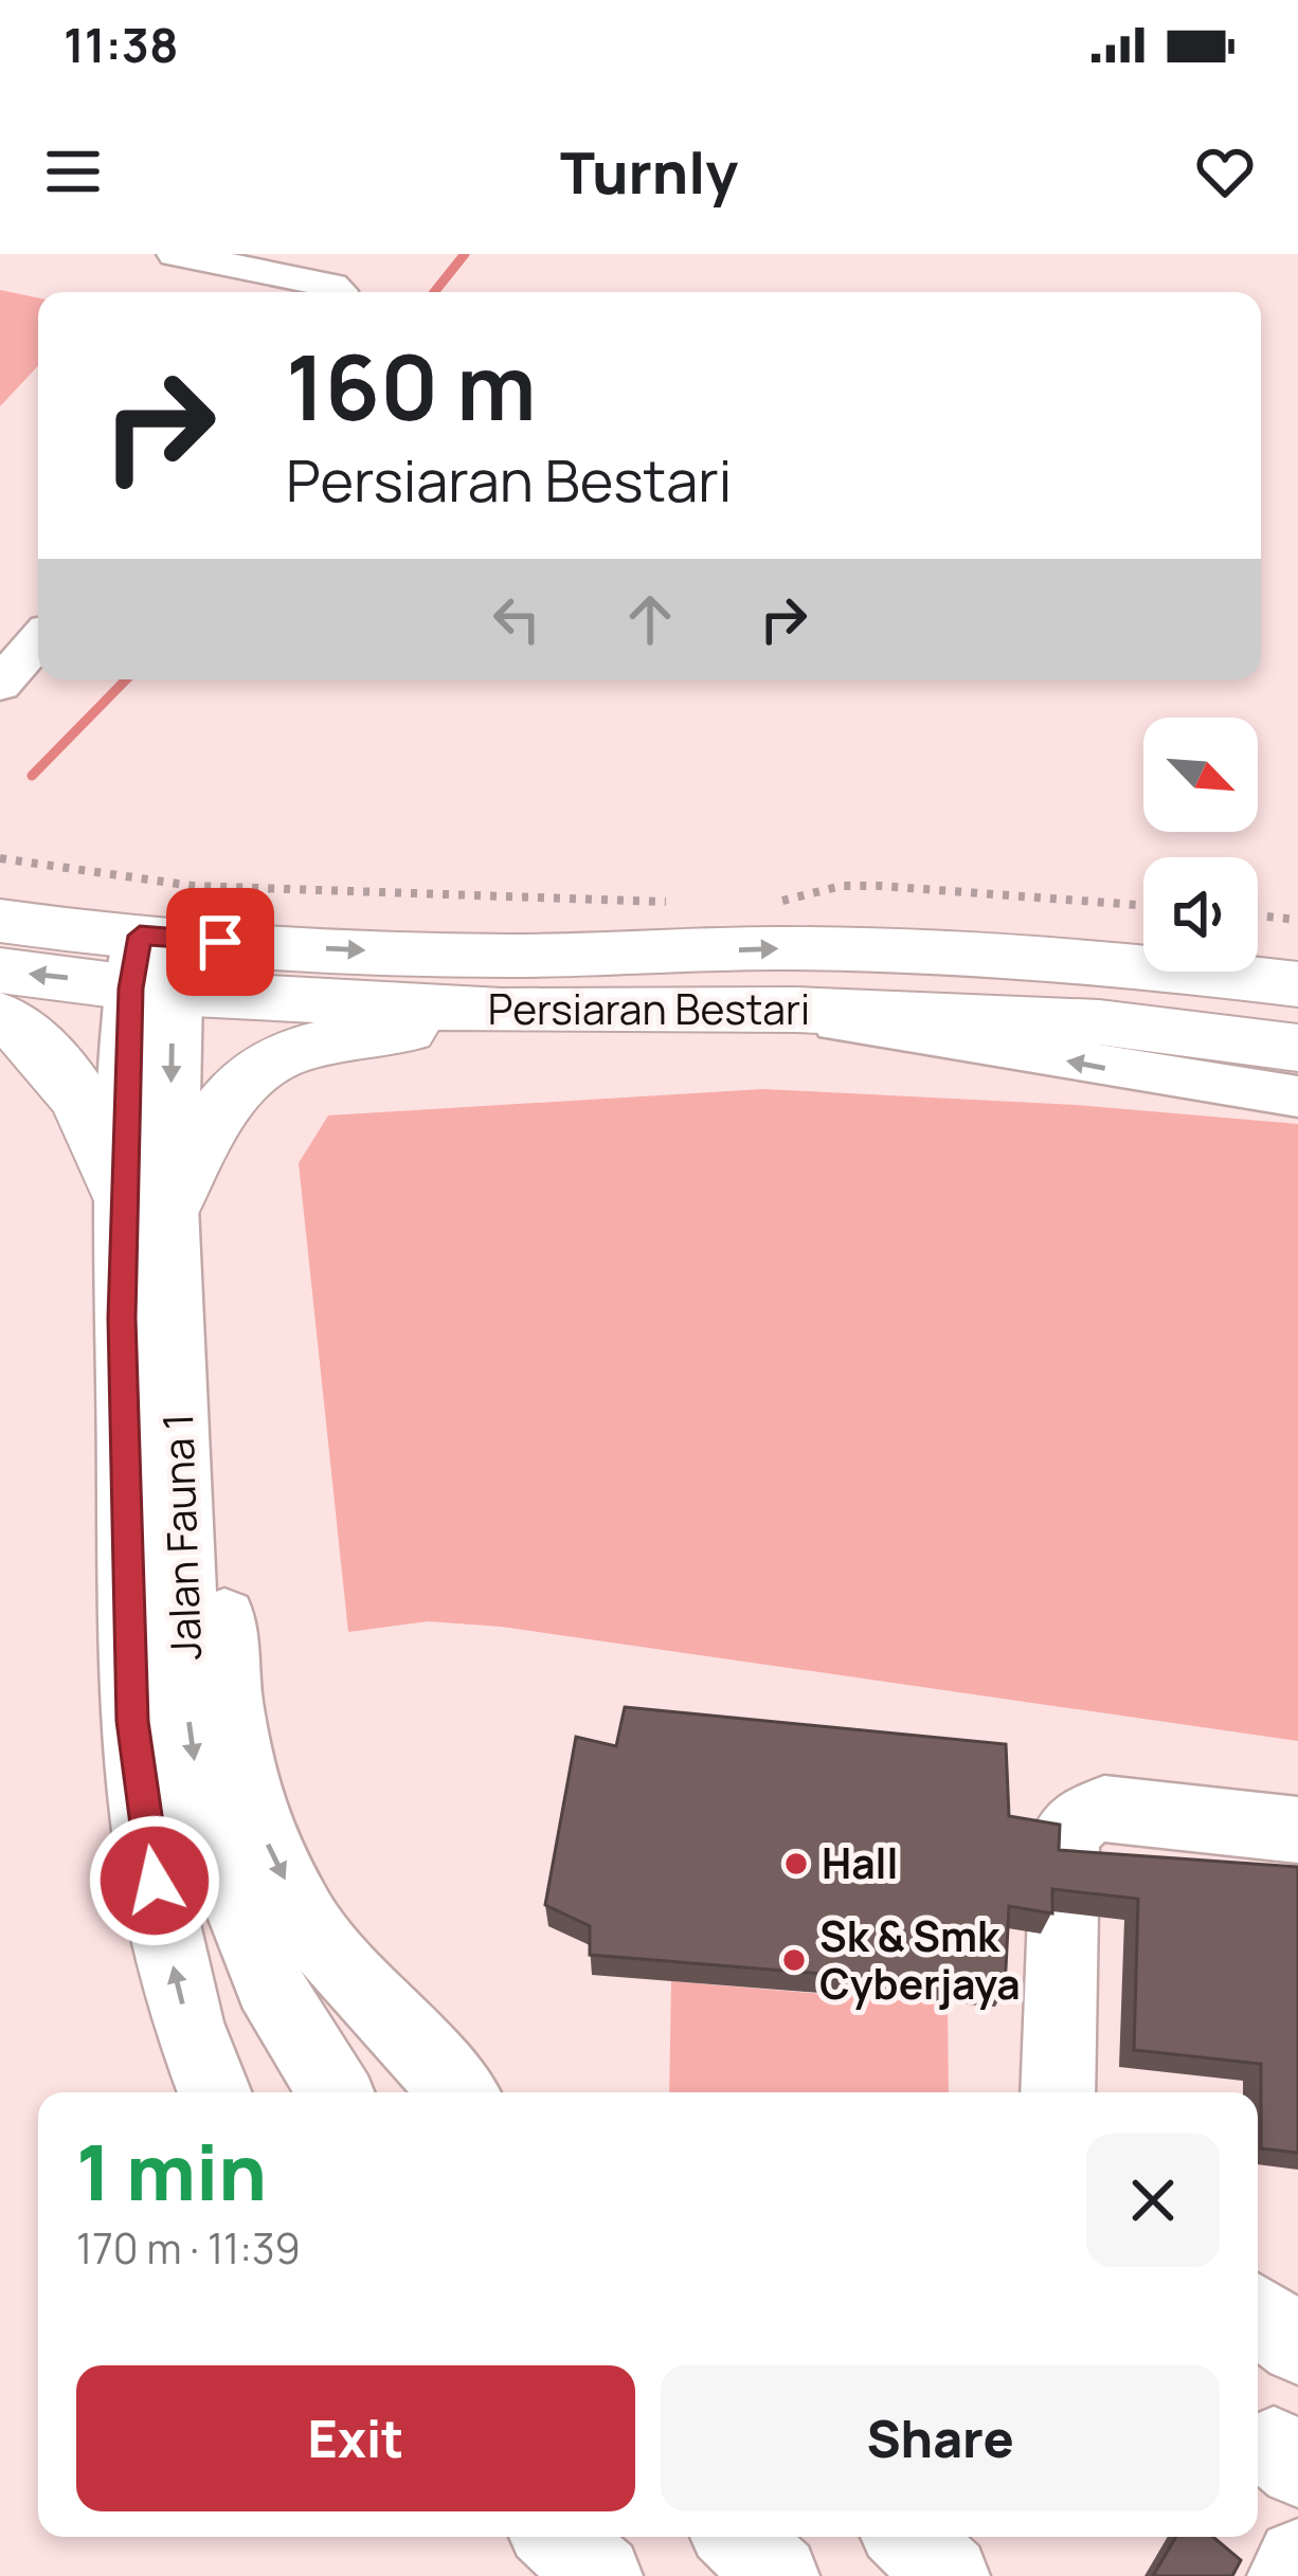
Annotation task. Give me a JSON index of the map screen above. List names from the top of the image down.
{
  "streets": {
    "main road": ["Persiaran Bestari"],
    "street": ["Jalan Fauna 1"]
  },
  "crossings": [
    ["Persiaran Bestari", "Jalan Fauna 1"]
  ],
  "places": ["Hall", "Sk & Smk Cyberjaya"],
  "north": "bottom right",
  "page": {
    "status": "11:38",
    "header": "Turnly",
    "turn": ["160 m", "Persiaran Bestari"],
    "heading": ["1 min", "170 m · 11:39"],
    "buttons": ["Exit", "Share"]
  }
}
